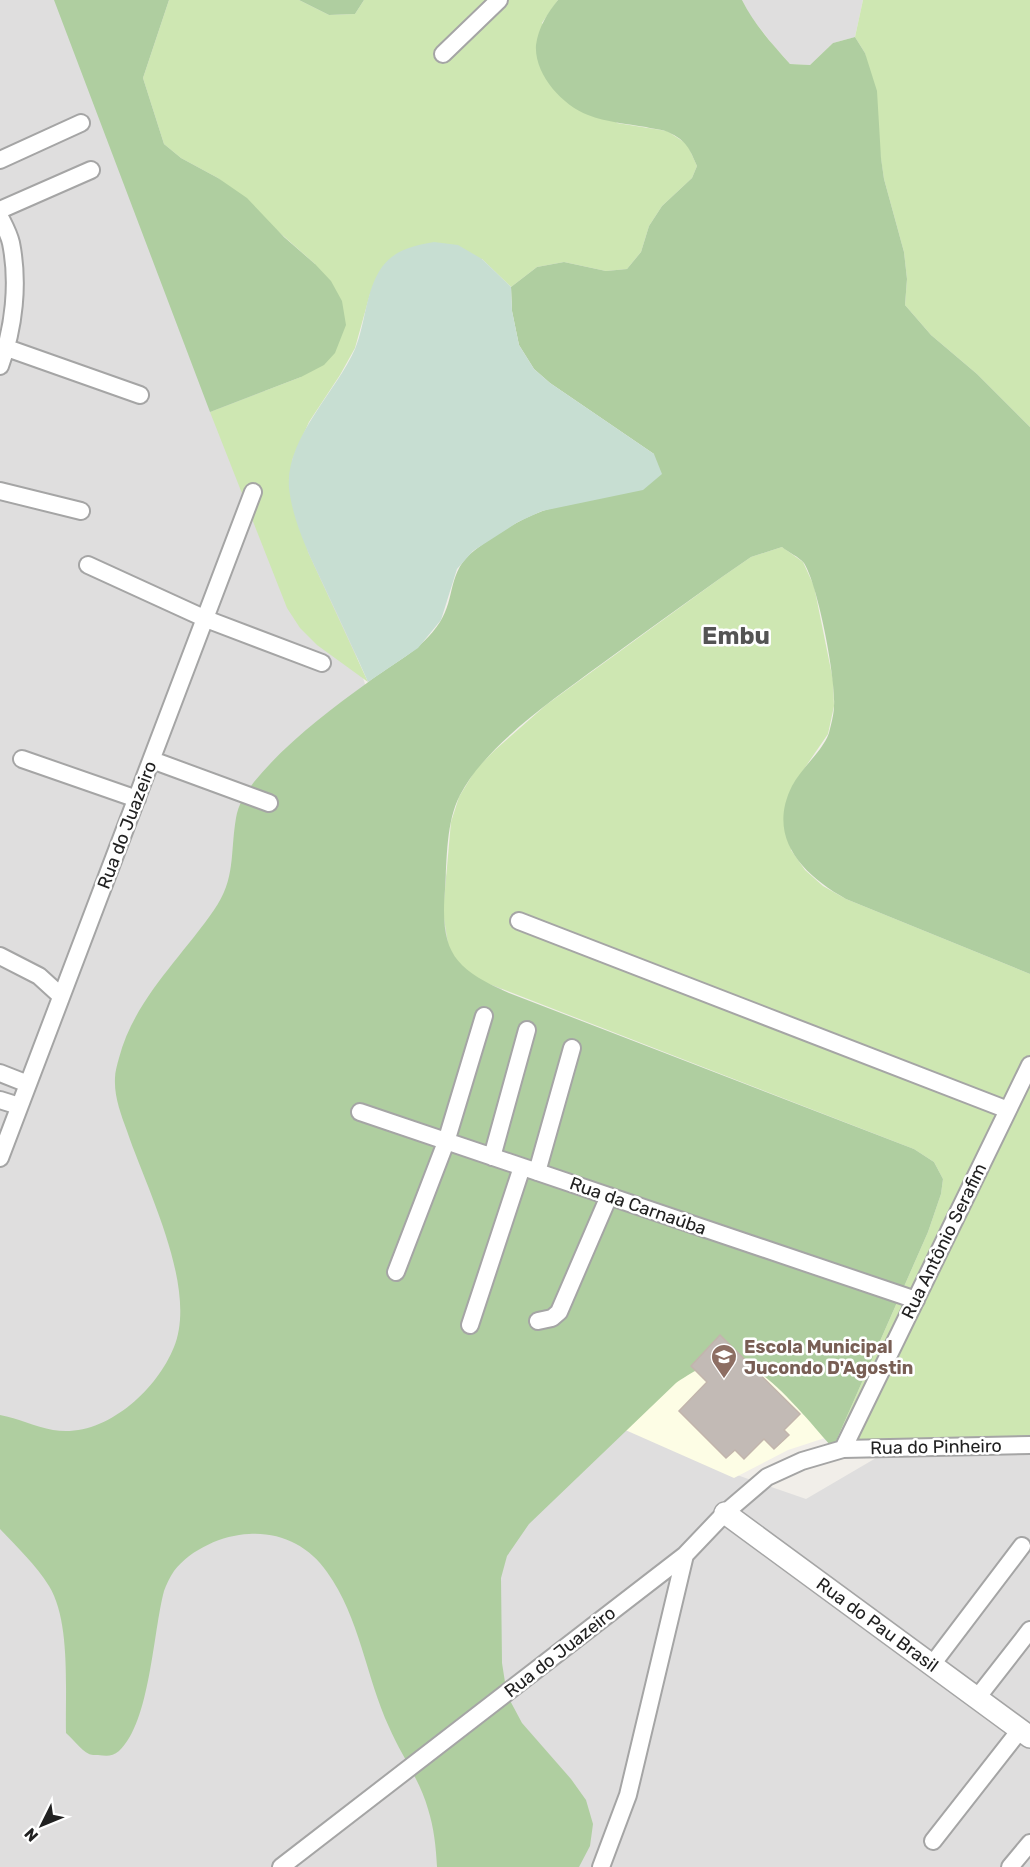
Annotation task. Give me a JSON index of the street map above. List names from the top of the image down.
{
  "streets": {
    "street": [
      "Rua do Juazeiro",
      "Rua da Carnaúba",
      "Rua Antônio Serafim",
      "Rua do Pinheiro",
      "Rua do Pau Brasil"
    ]
  },
  "crossings": [
    ["Rua do Juazeiro", "Rua Antônio Serafim"],
    ["Rua do Juazeiro", "Rua do Pinheiro"],
    ["Rua do Juazeiro", "Rua do Pau Brasil"],
    ["Rua da Carnaúba", "Rua Antônio Serafim"],
    ["Rua Antônio Serafim", "Rua do Pinheiro"]
  ],
  "districts": ["Embu"],
  "places": {
    "school or university": ["Escola Municipal Jucondo D'Agostin"]
  },
  "north": "bottom left"
}
